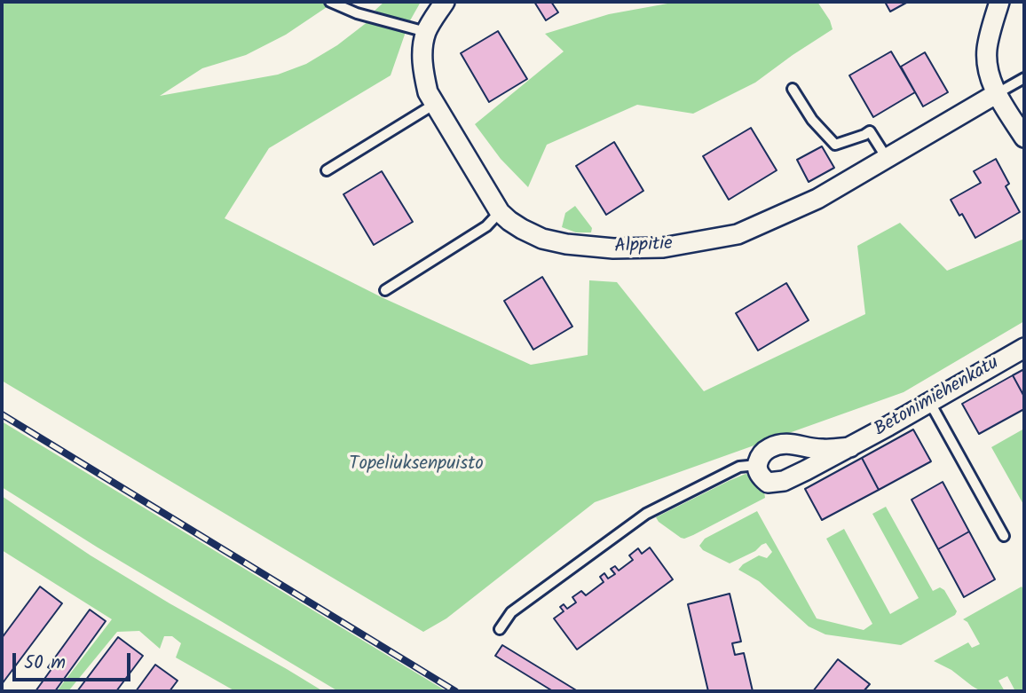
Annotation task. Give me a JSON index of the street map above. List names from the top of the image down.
{
  "streets": {
    "street": ["Alppitie", "Betonimiehenkatu"]
  },
  "parks": ["Topeliuksenpuisto"],
  "scale_bar": "50 m"
}
